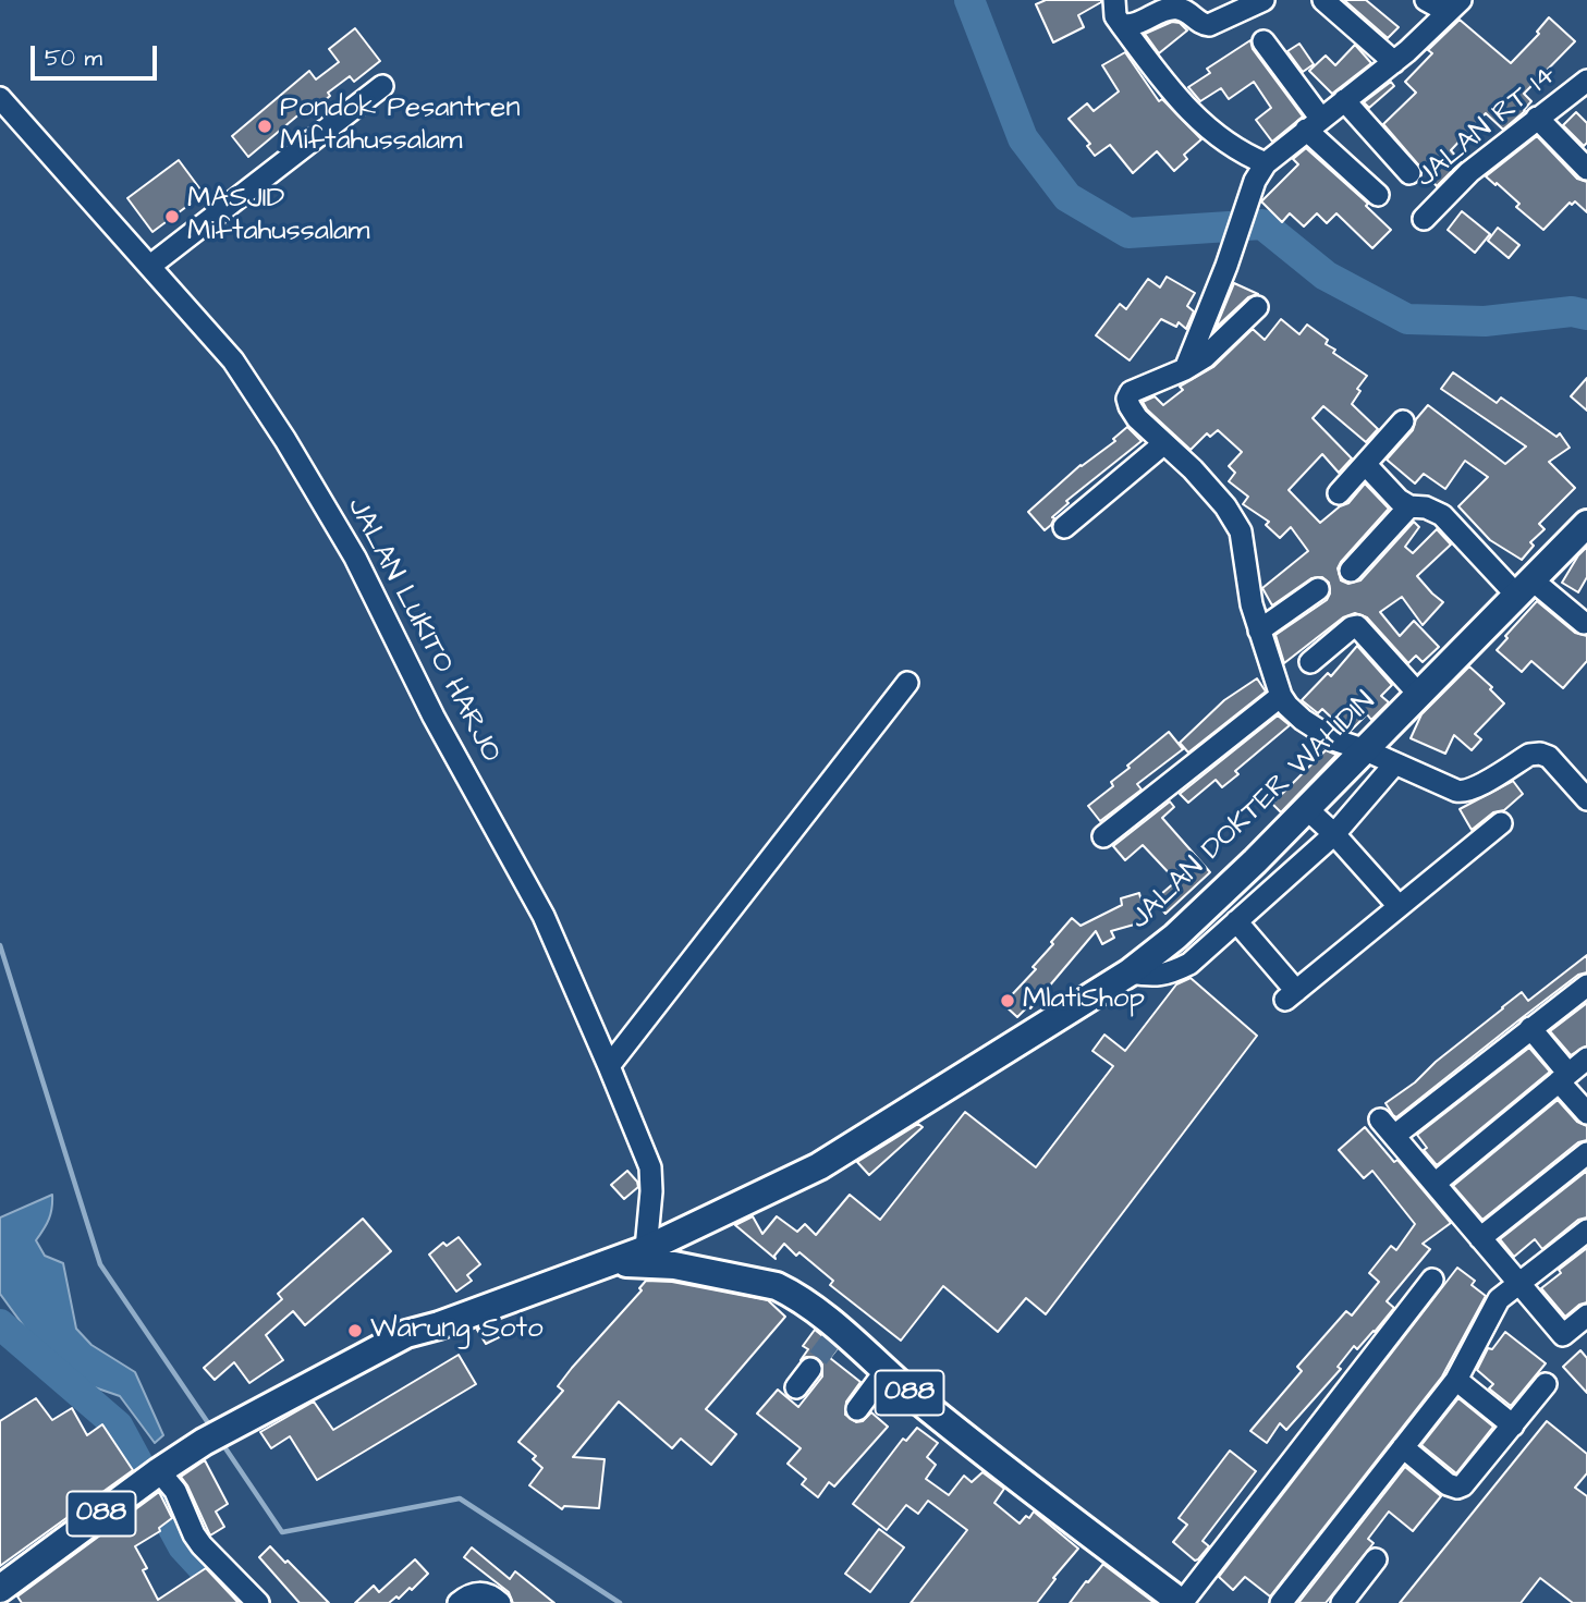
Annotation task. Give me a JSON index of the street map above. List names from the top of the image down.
{
  "streets": {
    "main road": ["JALAN DOKTER WAHIDIN", "088"],
    "street": ["JALAN RT 14", "JALAN LUKITO HARJO"]
  },
  "crossings": [
    ["JALAN LUKITO HARJO", "JALAN DOKTER WAHIDIN"],
    ["JALAN LUKITO HARJO", "088"],
    ["JALAN DOKTER WAHIDIN", "088"]
  ],
  "places": [
    "Pondok Pesantren Miftahussalam",
    "MASJID Miftahussalam",
    "MlatiShop",
    "Warung Soto"
  ],
  "scale_bar": "50 m"
}
